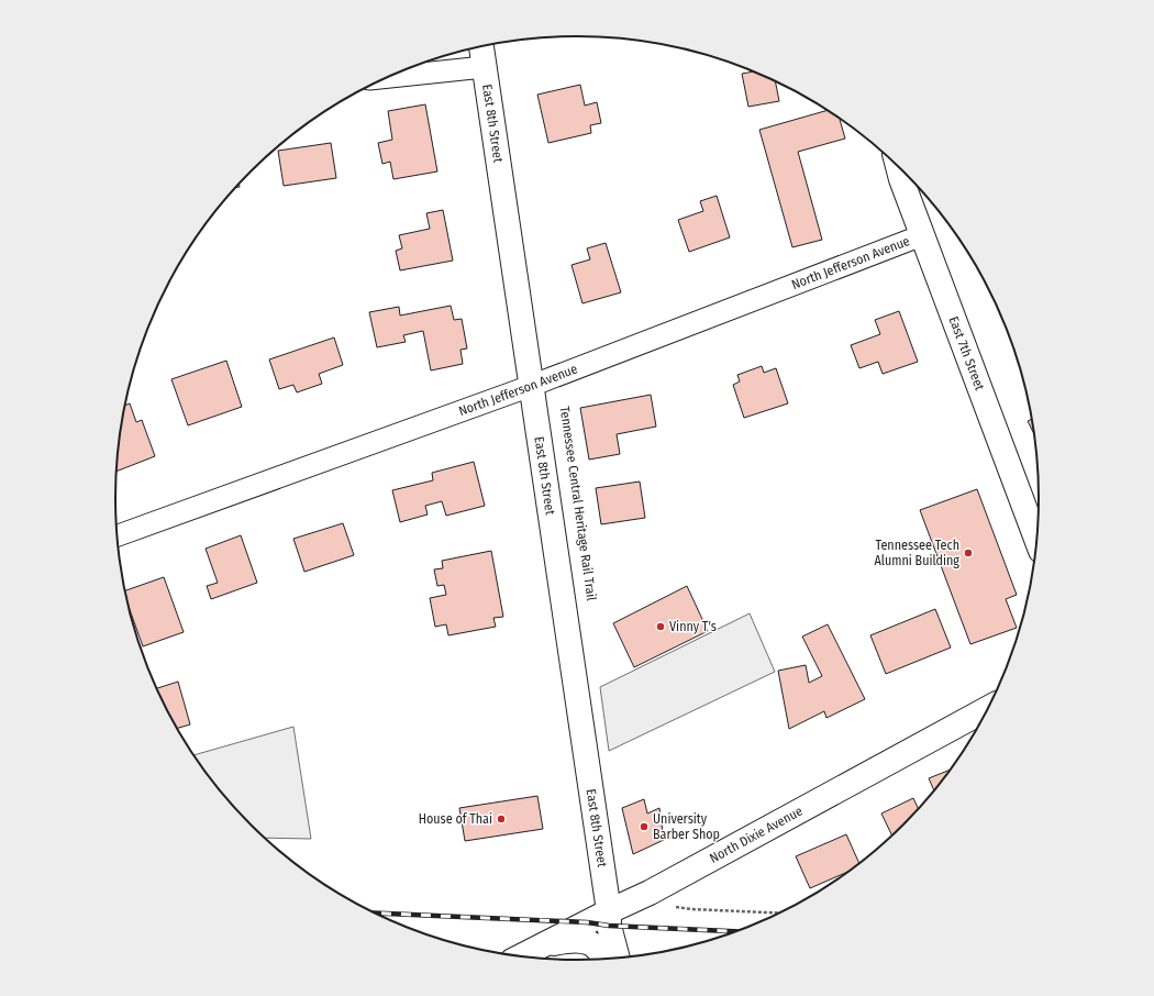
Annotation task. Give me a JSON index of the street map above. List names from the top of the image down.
{
  "streets": {
    "street": [
      "East 8th Street",
      "North Jefferson Avenue",
      "East 7th Street",
      "North Dixie Avenue"
    ]
  },
  "crossings": [
    ["East 8th Street", "North Jefferson Avenue"],
    ["East 8th Street", "North Dixie Avenue"],
    ["North Jefferson Avenue", "East 7th Street"]
  ],
  "places": [
    "Tennessee Tech Alumni Building",
    "Vinny T's",
    "House of Thai",
    "University Barber Shop"
  ]
}
